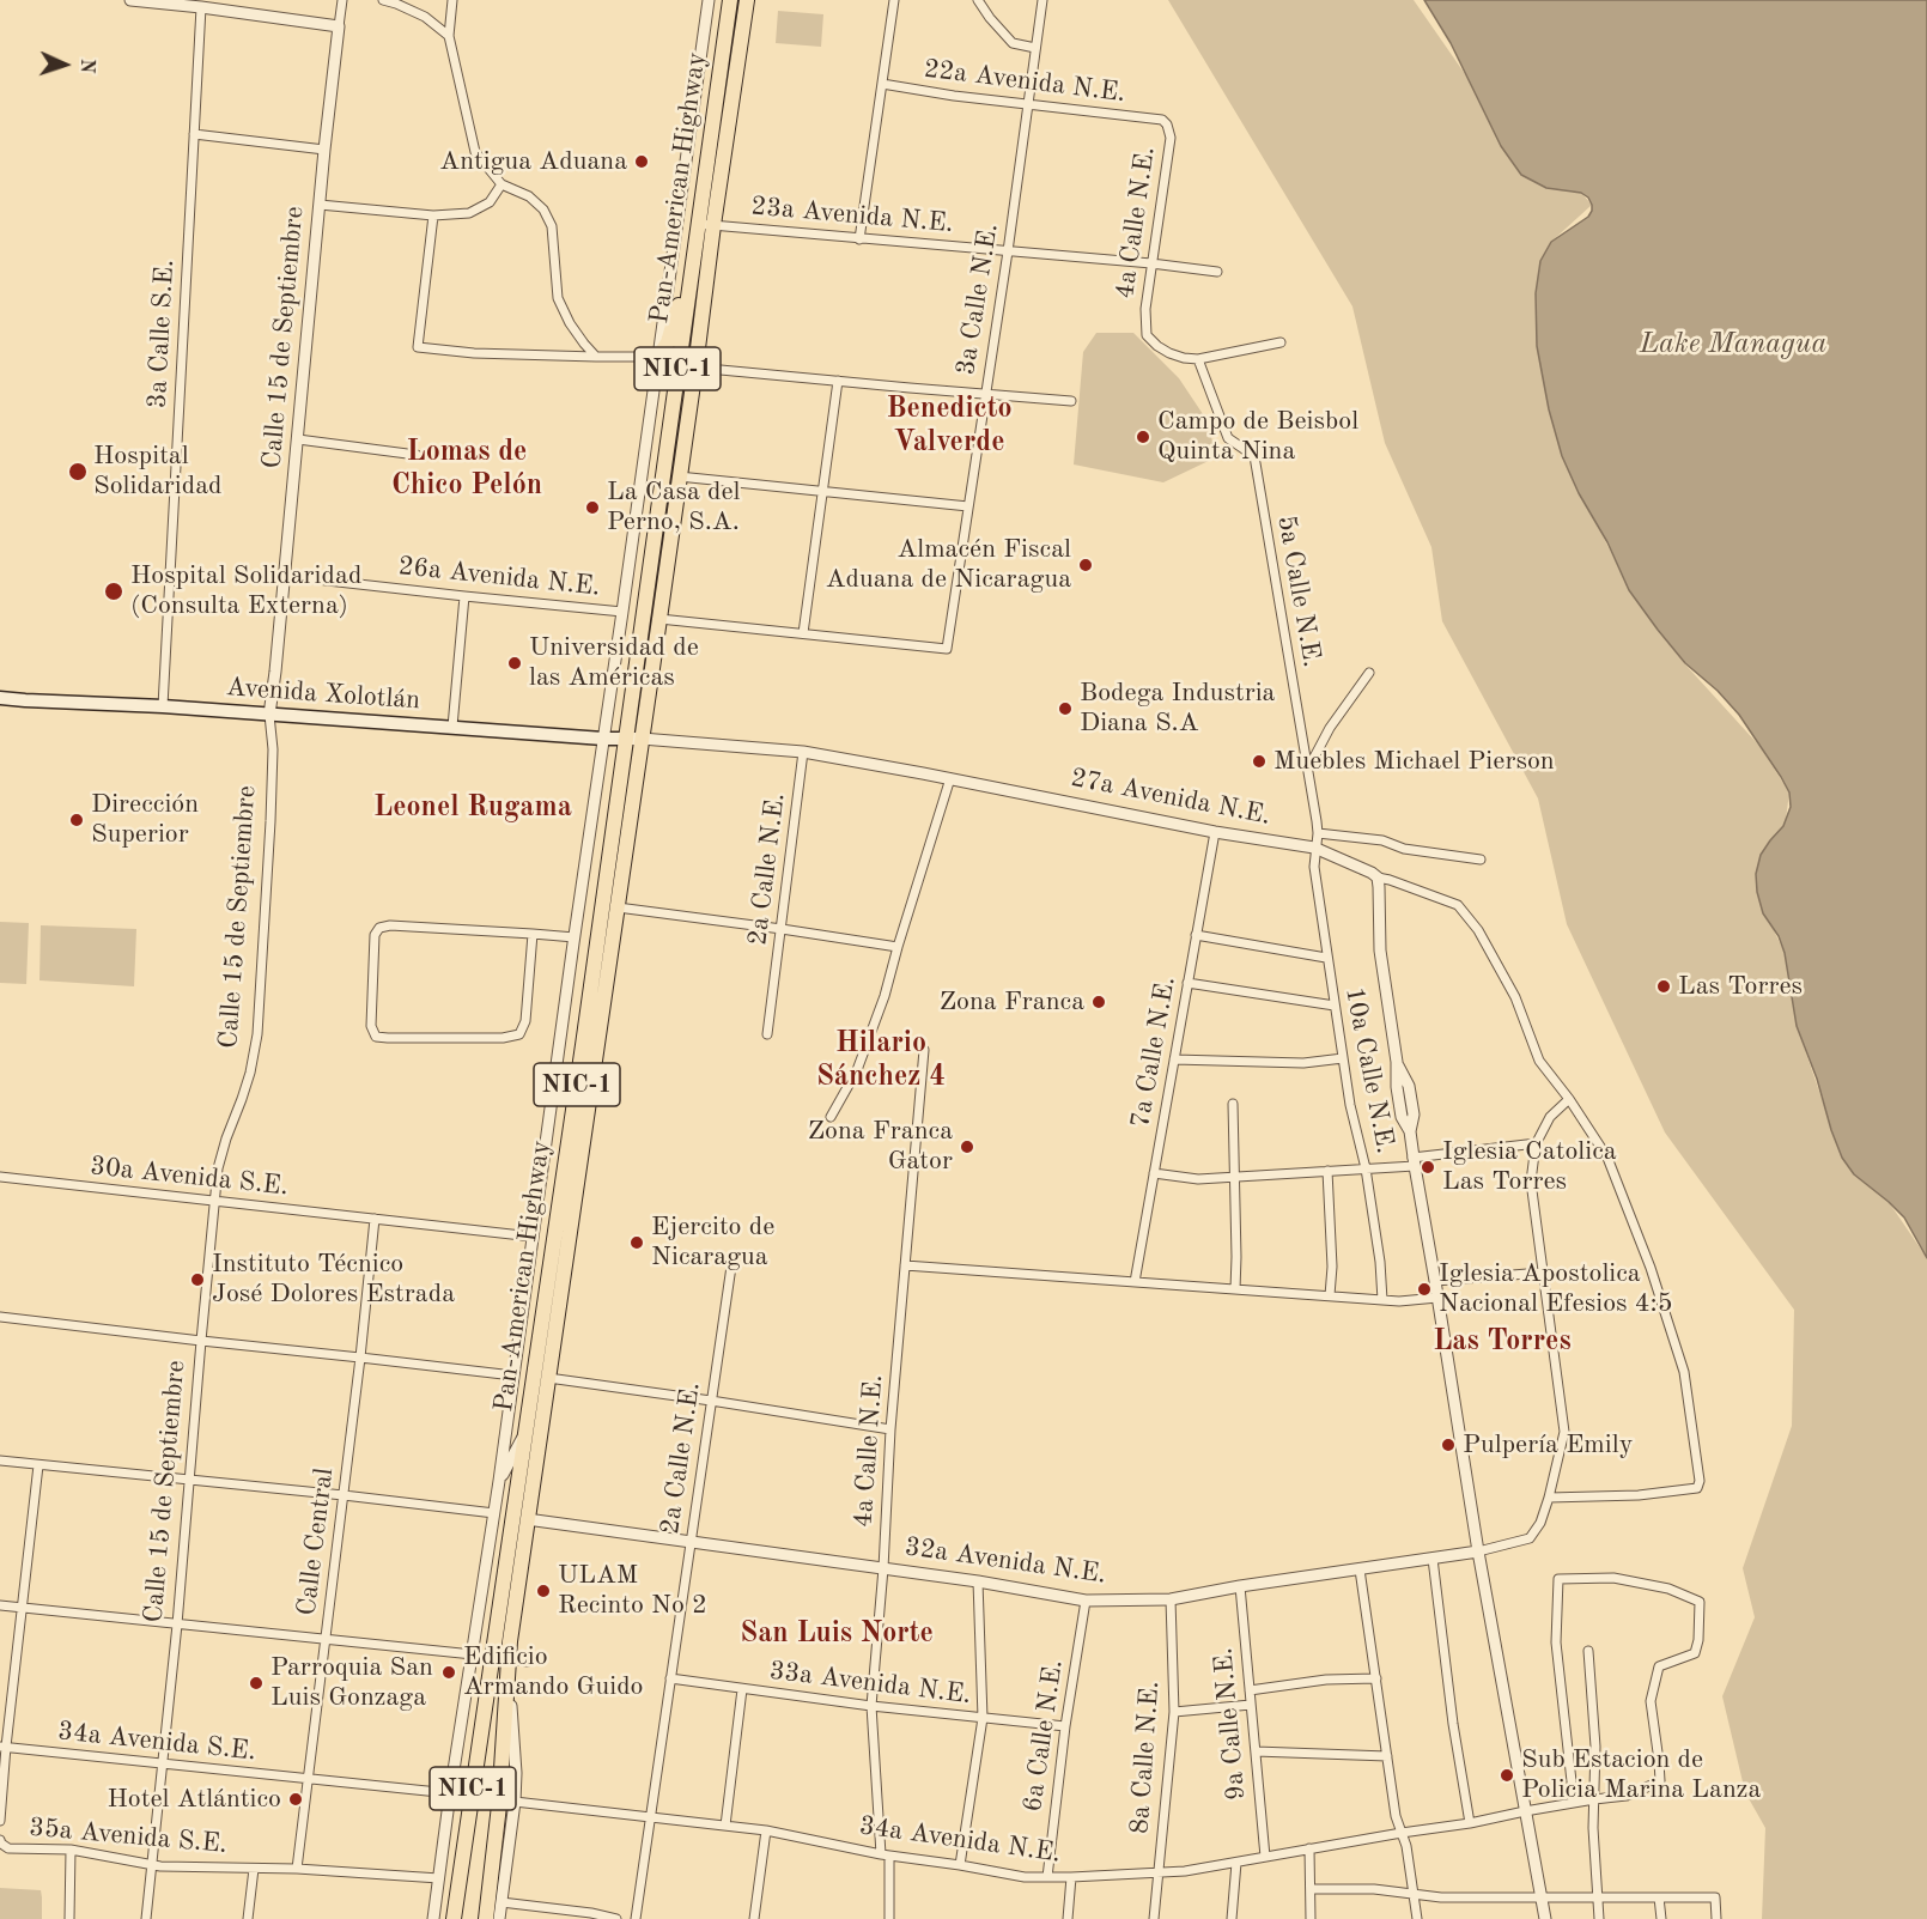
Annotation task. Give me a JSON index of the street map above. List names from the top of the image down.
{
  "streets": {
    "highway": ["Pan-American Highway", "NIC-1"],
    "main road": ["Avenida Xolotlán"],
    "street": [
      "22a Avenida N.E.",
      "23a Avenida N.E.",
      "4a Calle N.E.",
      "3a Calle N.E.",
      "3a Calle S.E.",
      "Calle 15 de Septiembre",
      "26a Avenida N.E.",
      "5a Calle N.E.",
      "27a Avenida N.E.",
      "2a Calle N.E.",
      "7a Calle N.E.",
      "10a Calle N.E.",
      "30a Avenida S.E.",
      "Calle Central",
      "32a Avenida N.E.",
      "33a Avenida N.E.",
      "9a Calle N.E.",
      "6a Calle N.E.",
      "34a Avenida S.E.",
      "8a Calle N.E.",
      "35a Avenida S.E.",
      "34a Avenida N.E."
    ]
  },
  "crossings": [
    ["22a Avenida N.E.", "4a Calle N.E."],
    ["22a Avenida N.E.", "3a Calle N.E."],
    ["Pan-American Highway", "23a Avenida N.E."],
    ["Pan-American Highway", "NIC-1"],
    ["Pan-American Highway", "Avenida Xolotlán"],
    ["Pan-American Highway", "27a Avenida N.E."],
    ["Pan-American Highway", "32a Avenida N.E."],
    ["23a Avenida N.E.", "4a Calle N.E."],
    ["23a Avenida N.E.", "3a Calle N.E."],
    ["4a Calle N.E.", "5a Calle N.E."],
    ["4a Calle N.E.", "32a Avenida N.E."],
    ["4a Calle N.E.", "33a Avenida N.E."],
    ["4a Calle N.E.", "34a Avenida N.E."],
    ["3a Calle S.E.", "Avenida Xolotlán"],
    ["Calle 15 de Septiembre", "26a Avenida N.E."],
    ["Calle 15 de Septiembre", "Avenida Xolotlán"],
    ["Calle 15 de Septiembre", "30a Avenida S.E."],
    ["Calle 15 de Septiembre", "34a Avenida S.E."],
    ["Calle 15 de Septiembre", "35a Avenida S.E."],
    ["NIC-1", "34a Avenida N.E."],
    ["5a Calle N.E.", "27a Avenida N.E."],
    ["5a Calle N.E.", "10a Calle N.E."],
    ["Avenida Xolotlán", "27a Avenida N.E."],
    ["27a Avenida N.E.", "2a Calle N.E."],
    ["27a Avenida N.E.", "7a Calle N.E."],
    ["27a Avenida N.E.", "10a Calle N.E."],
    ["2a Calle N.E.", "32a Avenida N.E."],
    ["2a Calle N.E.", "33a Avenida N.E."],
    ["2a Calle N.E.", "34a Avenida N.E."],
    ["30a Avenida S.E.", "Calle Central"],
    ["Calle Central", "34a Avenida S.E."],
    ["Calle Central", "35a Avenida S.E."],
    ["32a Avenida N.E.", "9a Calle N.E."],
    ["32a Avenida N.E.", "6a Calle N.E."],
    ["32a Avenida N.E.", "8a Calle N.E."],
    ["33a Avenida N.E.", "6a Calle N.E."],
    ["9a Calle N.E.", "34a Avenida N.E."],
    ["6a Calle N.E.", "34a Avenida N.E."],
    ["8a Calle N.E.", "34a Avenida N.E."]
  ],
  "districts": [
    "Benedicto Valverde",
    "Lomas de Chico Pelón",
    "Leonel Rugama",
    "Hilario Sánchez 4",
    "Las Torres",
    "San Luis Norte"
  ],
  "water": ["Lake Managua"],
  "places": [
    "Antigua Aduana",
    "Campo de Beisbol Quinta Nina",
    "Hospital Solidaridad",
    "La Casa del Perno, S.A.",
    "Almacén Fiscal Aduana de Nicaragua",
    "Hospital Solidaridad (Consulta Externa)",
    "Universidad de las Américas",
    "Bodega Industria Diana S.A",
    "Muebles Michael Pierson",
    "Dirección Superior",
    "Las Torres",
    "Zona Franca",
    "Zona Franca Gator",
    "Iglesia Catolica Las Torres",
    "Ejercito de Nicaragua",
    "Instituto Técnico José Dolores Estrada",
    "Iglesia Apostolica Nacional Efesios 4:5",
    "Pulpería Emily",
    "ULAM Recinto No 2",
    "Edificio Armando Guido",
    "Parroquia San Luis Gonzaga",
    "Sub Estacion de Policia Marina Lanza",
    "Hotel Atlántico"
  ],
  "north": "right"
}
